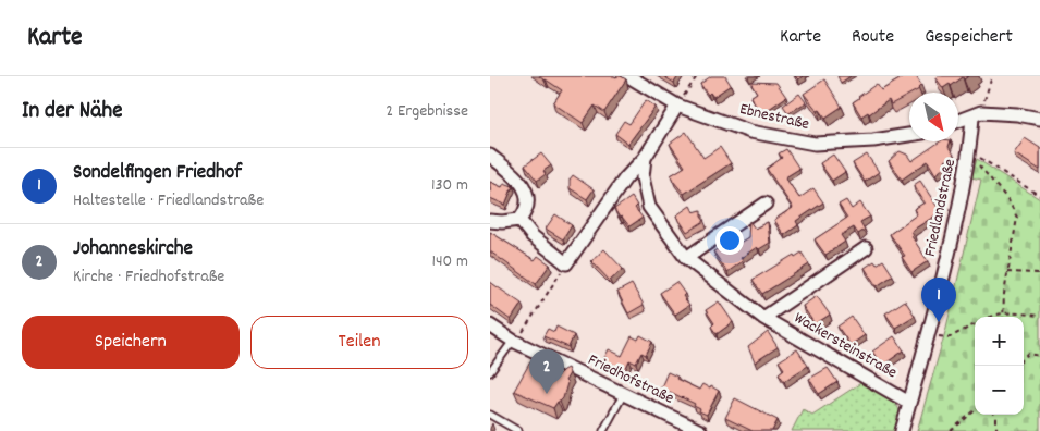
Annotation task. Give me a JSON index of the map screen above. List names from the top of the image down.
{
  "streets": {
    "street": [
      "Ebnestraße",
      "Friedlandstraße",
      "Wackersteinstraße",
      "Friedhofstraße"
    ]
  },
  "crossings": [
    ["Friedlandstraße", "Wackersteinstraße"]
  ],
  "north": "bottom right",
  "page": {
    "header": "Karte",
    "nav": ["Karte", "Route", "Gespeichert"],
    "heading": ["In der Nähe", "2 Ergebnisse"],
    "list": [
      {
        "mark": "1",
        "name": "Sondelfingen Friedhof",
        "note": "Haltestelle · Friedlandstraße",
        "value": "130 m"
      },
      {
        "mark": "2",
        "name": "Johanneskirche",
        "note": "Kirche · Friedhofstraße",
        "value": "140 m"
      }
    ],
    "pins": ["1", "2"],
    "buttons": ["Speichern", "Teilen"],
    "map_buttons": ["+", "−"]
  }
}
